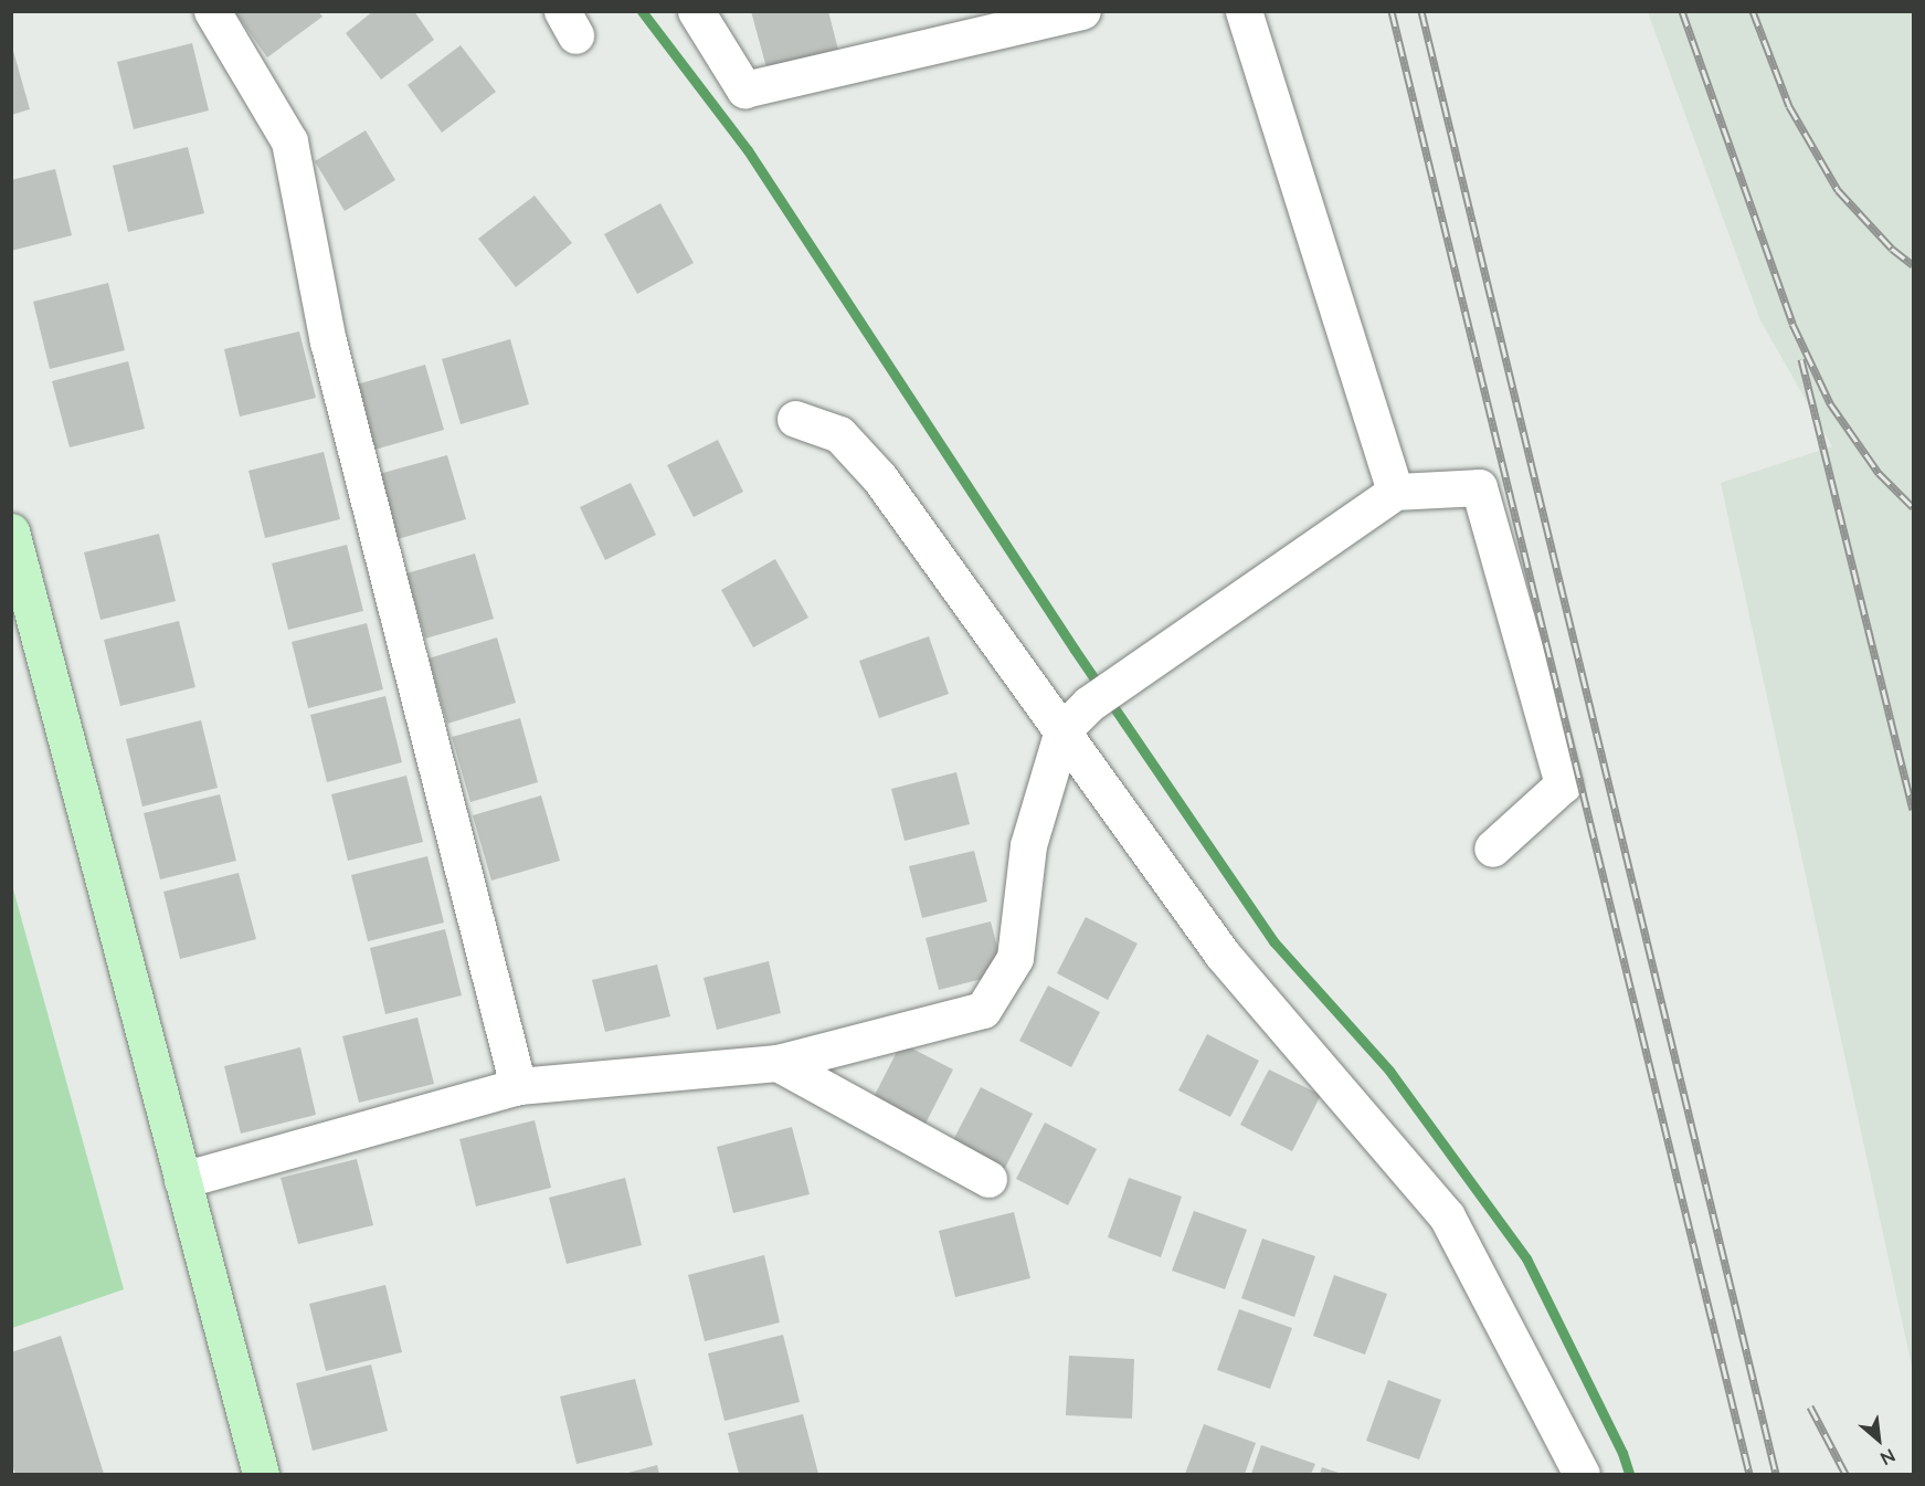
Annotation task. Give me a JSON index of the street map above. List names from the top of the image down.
{
  "north": "bottom right"
}
